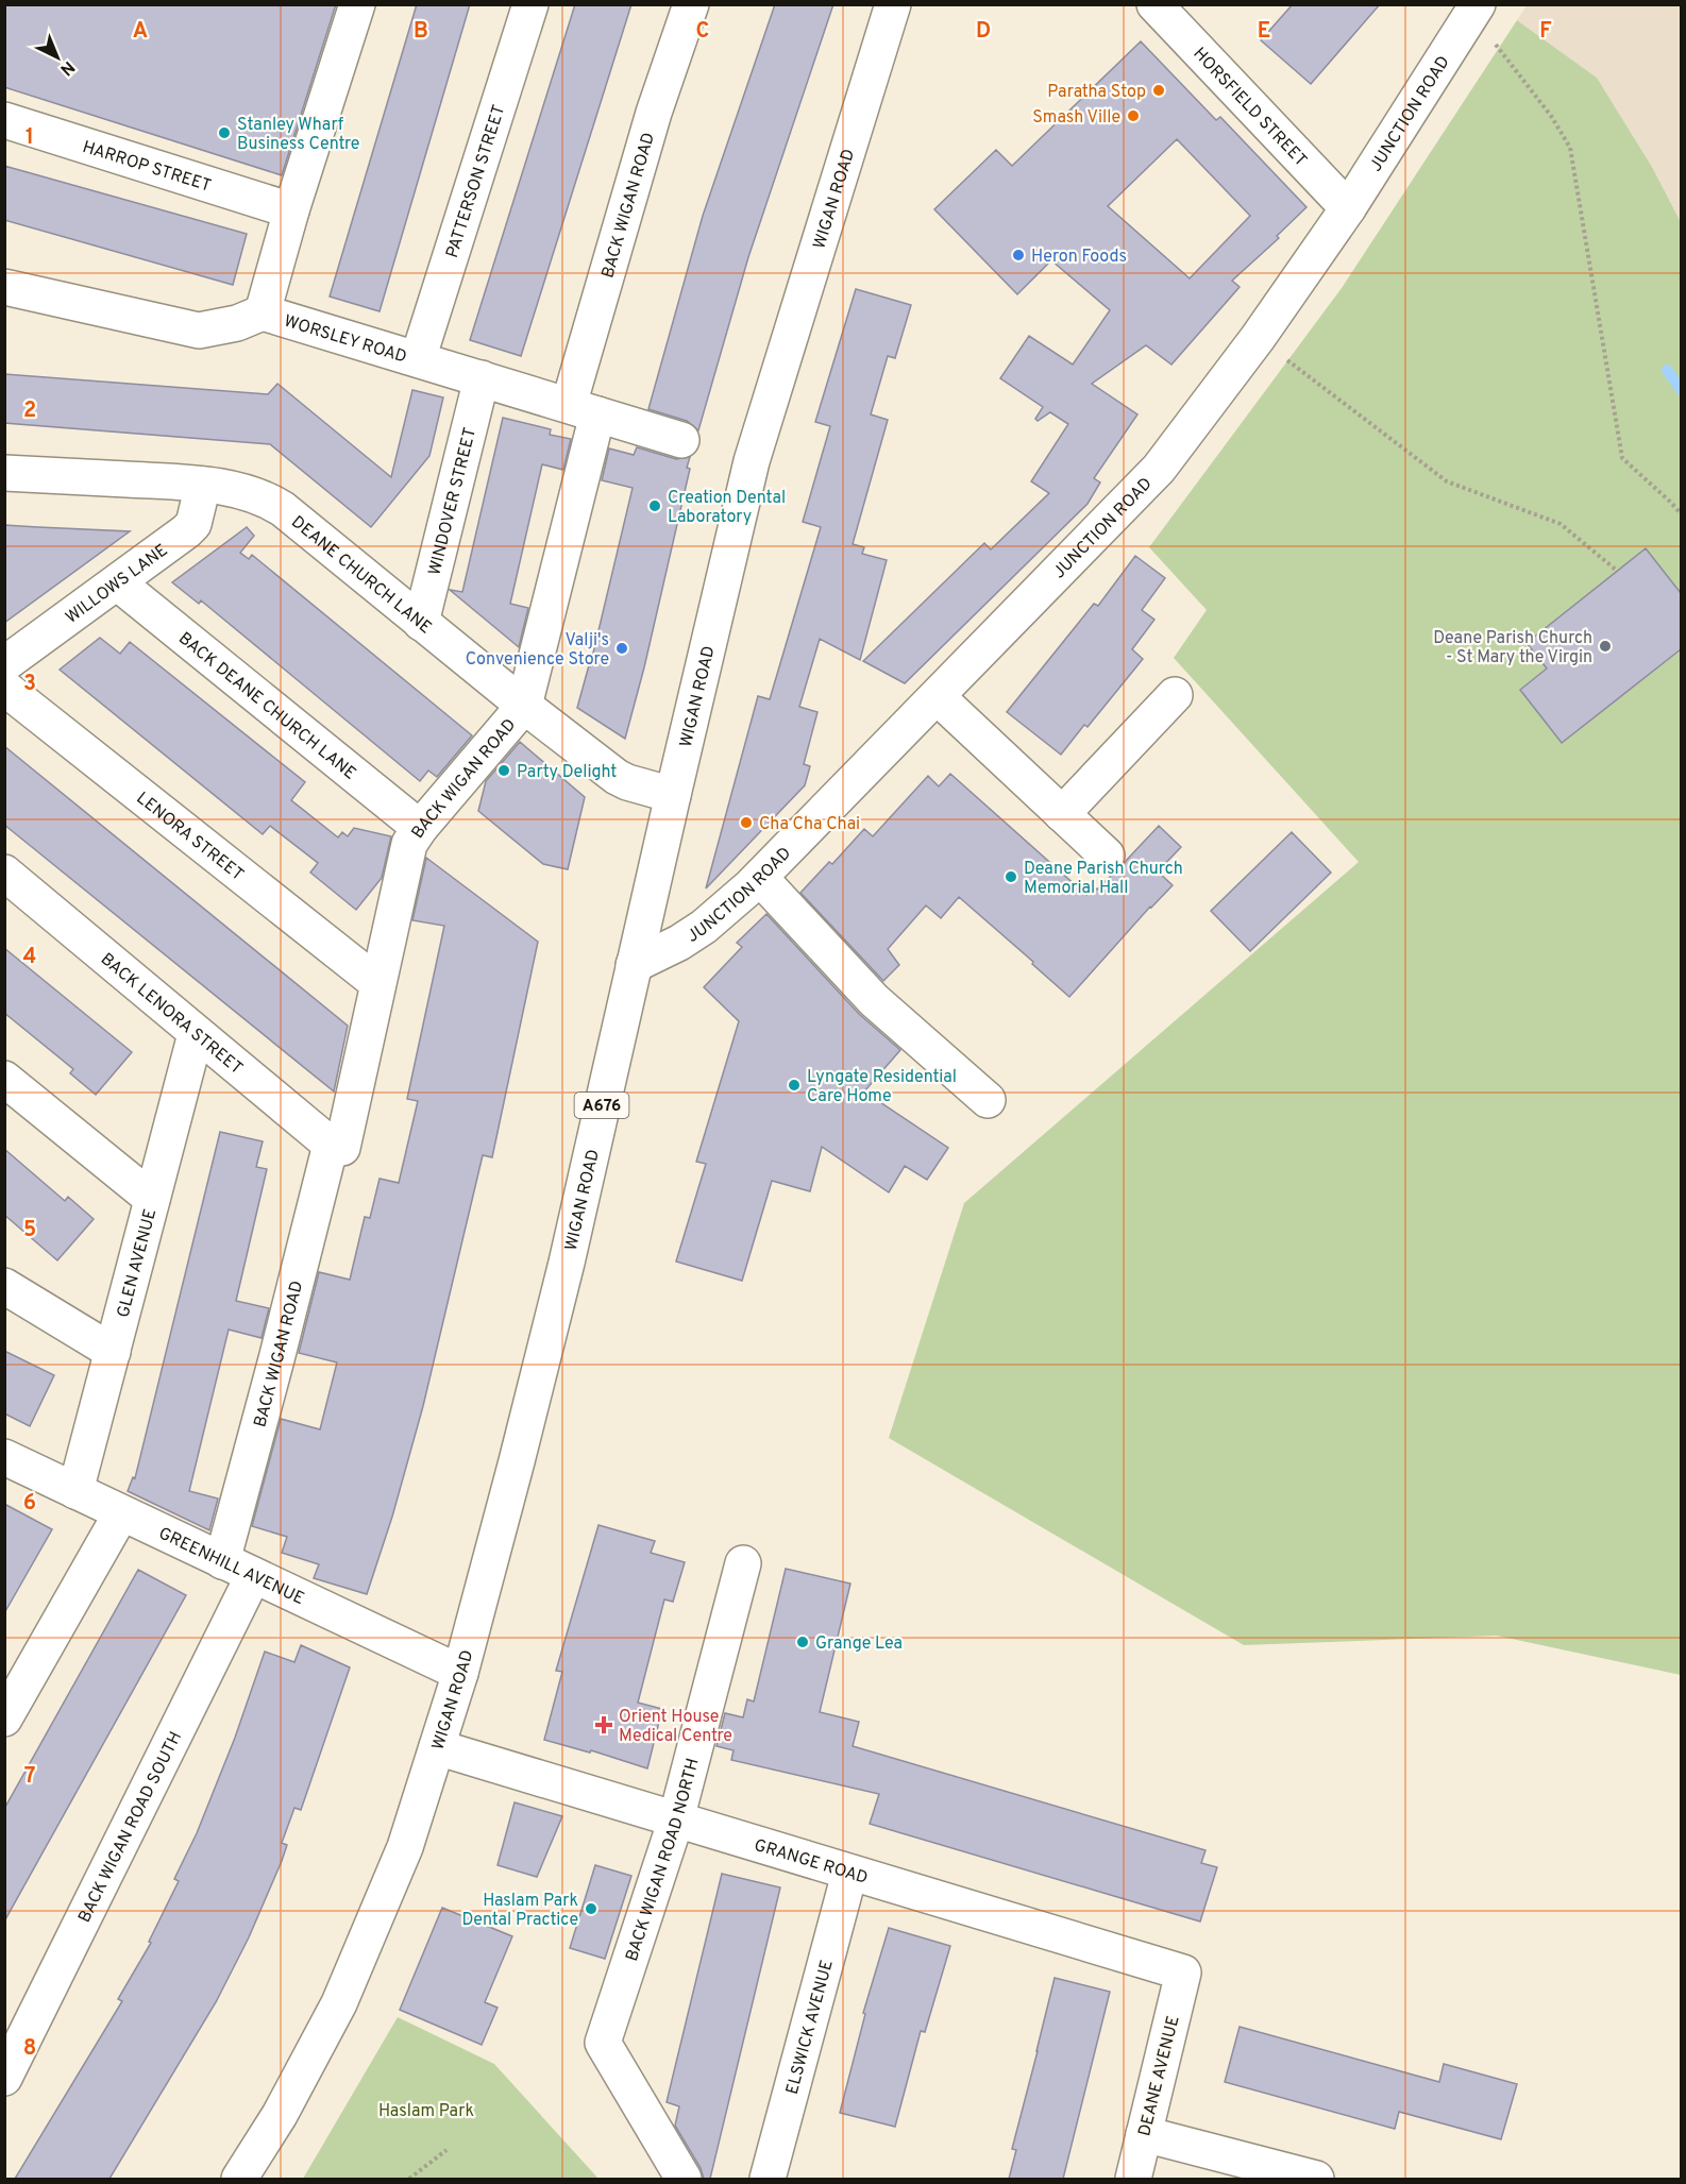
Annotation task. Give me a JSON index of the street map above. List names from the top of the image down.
{
  "streets": {
    "street": [
      "HORSFIELD STREET",
      "JUNCTION ROAD",
      "HARROP STREET",
      "PATTERSON STREET",
      "WIGAN ROAD",
      "BACK WIGAN ROAD",
      "WORSLEY ROAD",
      "WINDOVER STREET",
      "DEANE CHURCH LANE",
      "WILLOWS LANE",
      "BACK DEANE CHURCH LANE",
      "LENORA STREET",
      "BACK LENORA STREET",
      "A676",
      "GLEN AVENUE",
      "GREENHILL AVENUE",
      "BACK WIGAN ROAD SOUTH",
      "BACK WIGAN ROAD NORTH",
      "GRANGE ROAD",
      "ELSWICK AVENUE",
      "DEANE AVENUE"
    ]
  },
  "crossings": [
    ["HORSFIELD STREET", "JUNCTION ROAD"],
    ["JUNCTION ROAD", "WIGAN ROAD"],
    ["PATTERSON STREET", "WORSLEY ROAD"],
    ["WIGAN ROAD", "DEANE CHURCH LANE"],
    ["WIGAN ROAD", "GREENHILL AVENUE"],
    ["WIGAN ROAD", "GRANGE ROAD"],
    ["BACK WIGAN ROAD", "WORSLEY ROAD"],
    ["BACK WIGAN ROAD", "DEANE CHURCH LANE"],
    ["BACK WIGAN ROAD", "BACK DEANE CHURCH LANE"],
    ["BACK WIGAN ROAD", "LENORA STREET"],
    ["BACK WIGAN ROAD", "BACK LENORA STREET"],
    ["BACK WIGAN ROAD", "GREENHILL AVENUE"],
    ["WORSLEY ROAD", "WINDOVER STREET"],
    ["WINDOVER STREET", "DEANE CHURCH LANE"],
    ["DEANE CHURCH LANE", "WILLOWS LANE"],
    ["WILLOWS LANE", "BACK DEANE CHURCH LANE"],
    ["BACK LENORA STREET", "GLEN AVENUE"],
    ["GLEN AVENUE", "GREENHILL AVENUE"],
    ["GREENHILL AVENUE", "BACK WIGAN ROAD SOUTH"],
    ["BACK WIGAN ROAD NORTH", "GRANGE ROAD"],
    ["GRANGE ROAD", "ELSWICK AVENUE"],
    ["GRANGE ROAD", "DEANE AVENUE"]
  ],
  "parks": ["Haslam Park"],
  "places": {
    "other": [
      "Paratha Stop",
      "Smash Ville",
      "Stanley Wharf Business Centre",
      "Heron Foods",
      "Creation Dental Laboratory",
      "Deane Parish Church - St Mary the Virgin",
      "Valji's Convenience Store",
      "Party Delight",
      "Cha Cha Chai",
      "Deane Parish Church Memorial Hall",
      "Lyngate Residential Care Home",
      "Grange Lea",
      "Haslam Park Dental Practice"
    ],
    "health": ["Orient House Medical Centre"]
  },
  "north": "bottom right",
  "grid": {
    "columns": [
      "A",
      "B",
      "C",
      "D",
      "E",
      "F"
    ],
    "rows": [
      "1",
      "2",
      "3",
      "4",
      "5",
      "6",
      "7",
      "8"
    ]
  }
}
